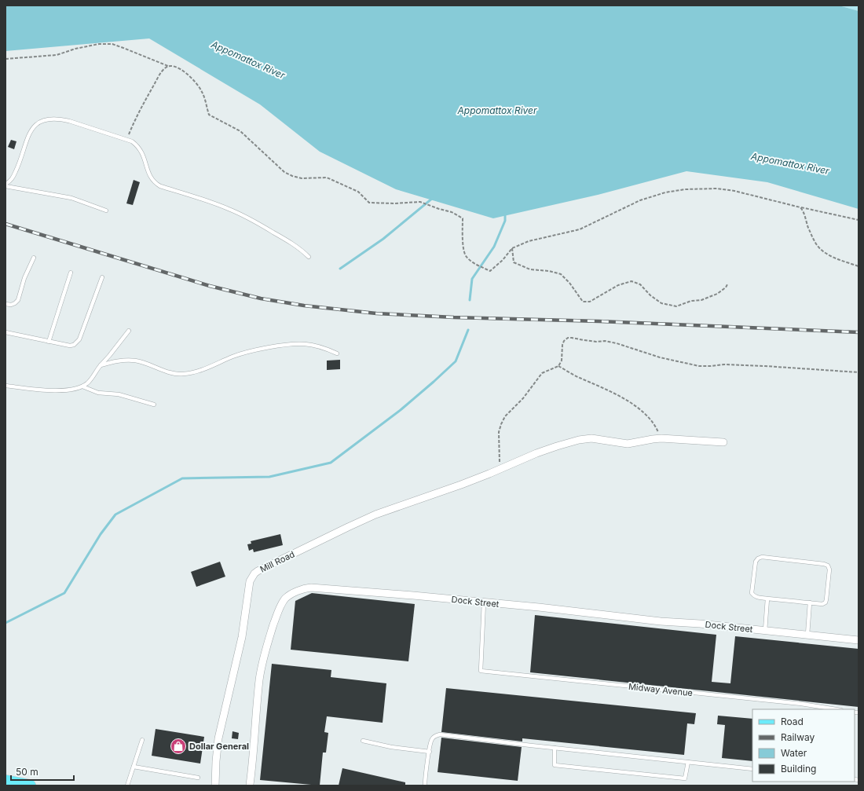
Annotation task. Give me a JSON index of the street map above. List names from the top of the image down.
{
  "streets": {
    "street": ["Mill Road", "Dock Street"],
    "lane": ["Midway Avenue"]
  },
  "crossings": [
    ["Dock Street", "Midway Avenue"]
  ],
  "water": ["Appomattox River"],
  "places": {
    "shop": ["Dollar General"]
  },
  "legend": [
    "Road",
    "Railway",
    "Water",
    "Building"
  ],
  "scale_bar": "50 m"
}
